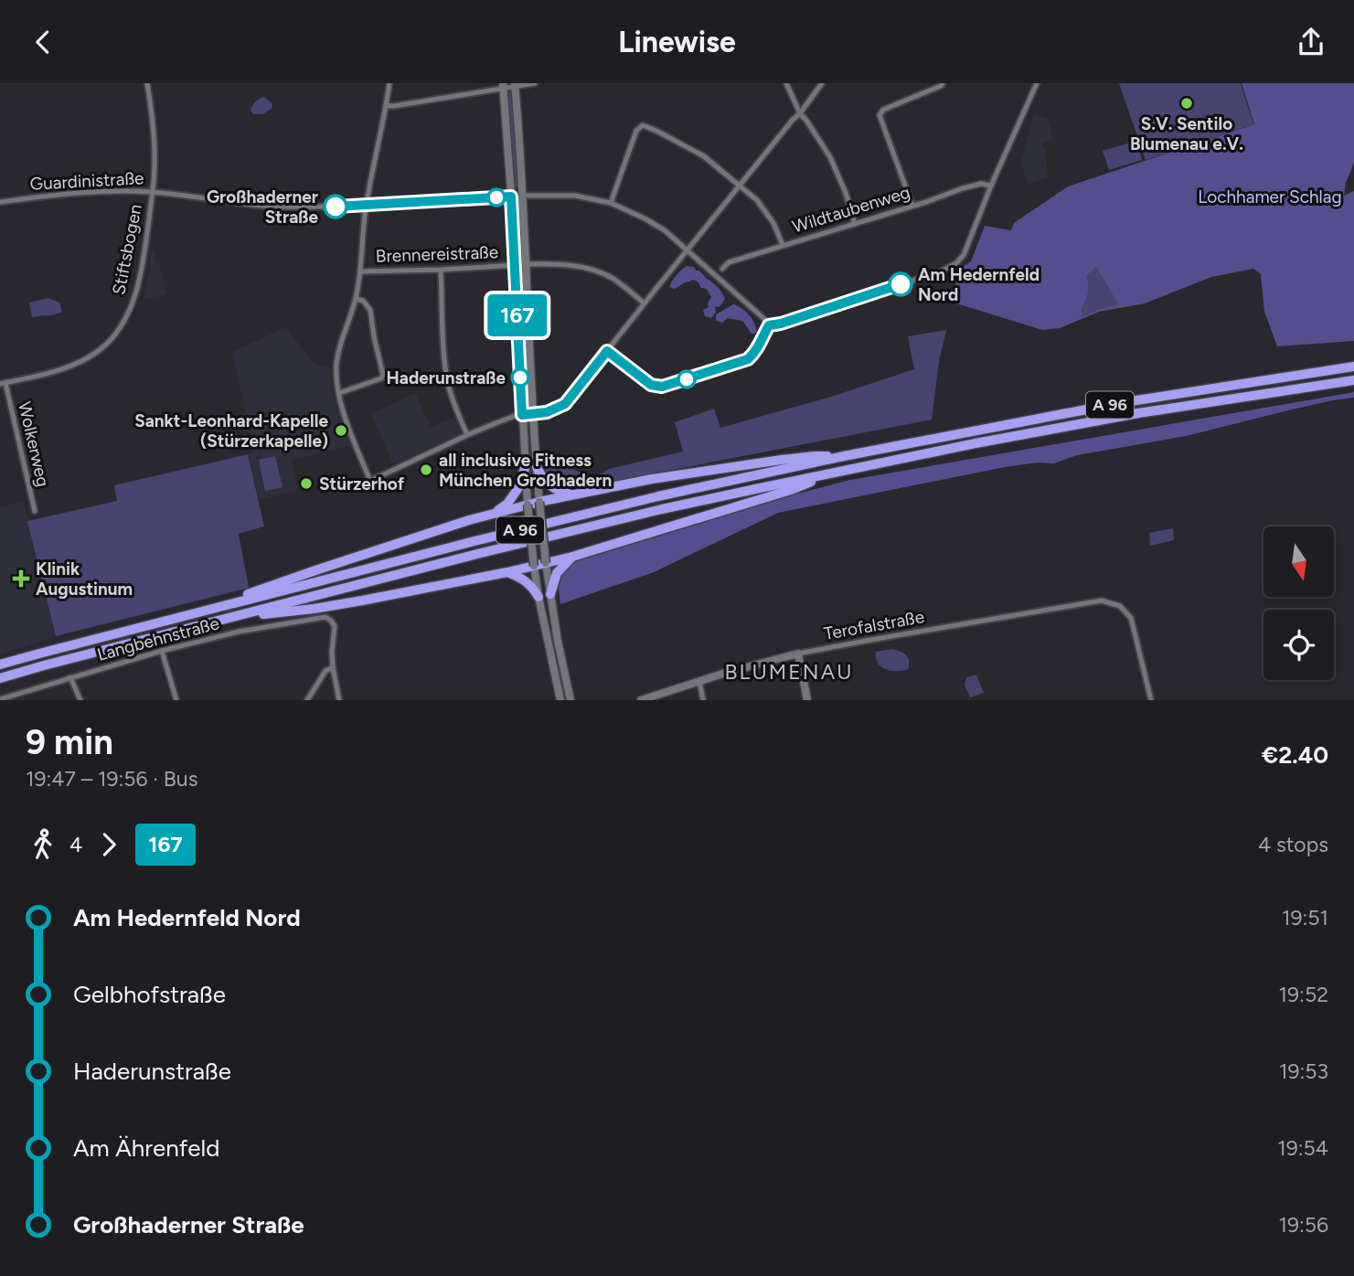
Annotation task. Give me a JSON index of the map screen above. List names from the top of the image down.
{
  "streets": {
    "highway": ["A 96"],
    "main road": ["Terofalstraße"],
    "street": [
      "Guardinistraße",
      "Wildtaubenweg",
      "Stiftsbogen",
      "Brennereistraße",
      "Wolkerweg",
      "Langbehnstraße"
    ]
  },
  "crossings": [
    ["Guardinistraße", "Stiftsbogen"],
    ["Stiftsbogen", "Wolkerweg"]
  ],
  "districts": ["BLUMENAU"],
  "parks": ["Lochhamer Schlag"],
  "places": {
    "other": [
      "S.V. Sentilo Blumenau e.V.",
      "Großhaderner Straße",
      "Am Hedernfeld Nord",
      "Haderunstraße",
      "Sankt-Leonhard-Kapelle (Stürzerkapelle)",
      "all inclusive Fitness München Großhadern",
      "Stürzerhof"
    ],
    "health": ["Klinik Augustinum"]
  },
  "lines": ["bus line 167"],
  "north": "bottom",
  "page": {
    "header": "Linewise",
    "on_map": "167",
    "heading": ["9 min", "19:47 – 19:56 · Bus", "€2.40"],
    "legs": ["4", "167", "4 stops"],
    "list": [
      {
        "name": "Am Hedernfeld Nord",
        "value": "19:51"
      },
      {
        "name": "Gelbhofstraße",
        "value": "19:52"
      },
      {
        "name": "Haderunstraße",
        "value": "19:53"
      },
      {
        "name": "Am Ährenfeld",
        "value": "19:54"
      },
      {
        "name": "Großhaderner Straße",
        "value": "19:56"
      }
    ]
  }
}
